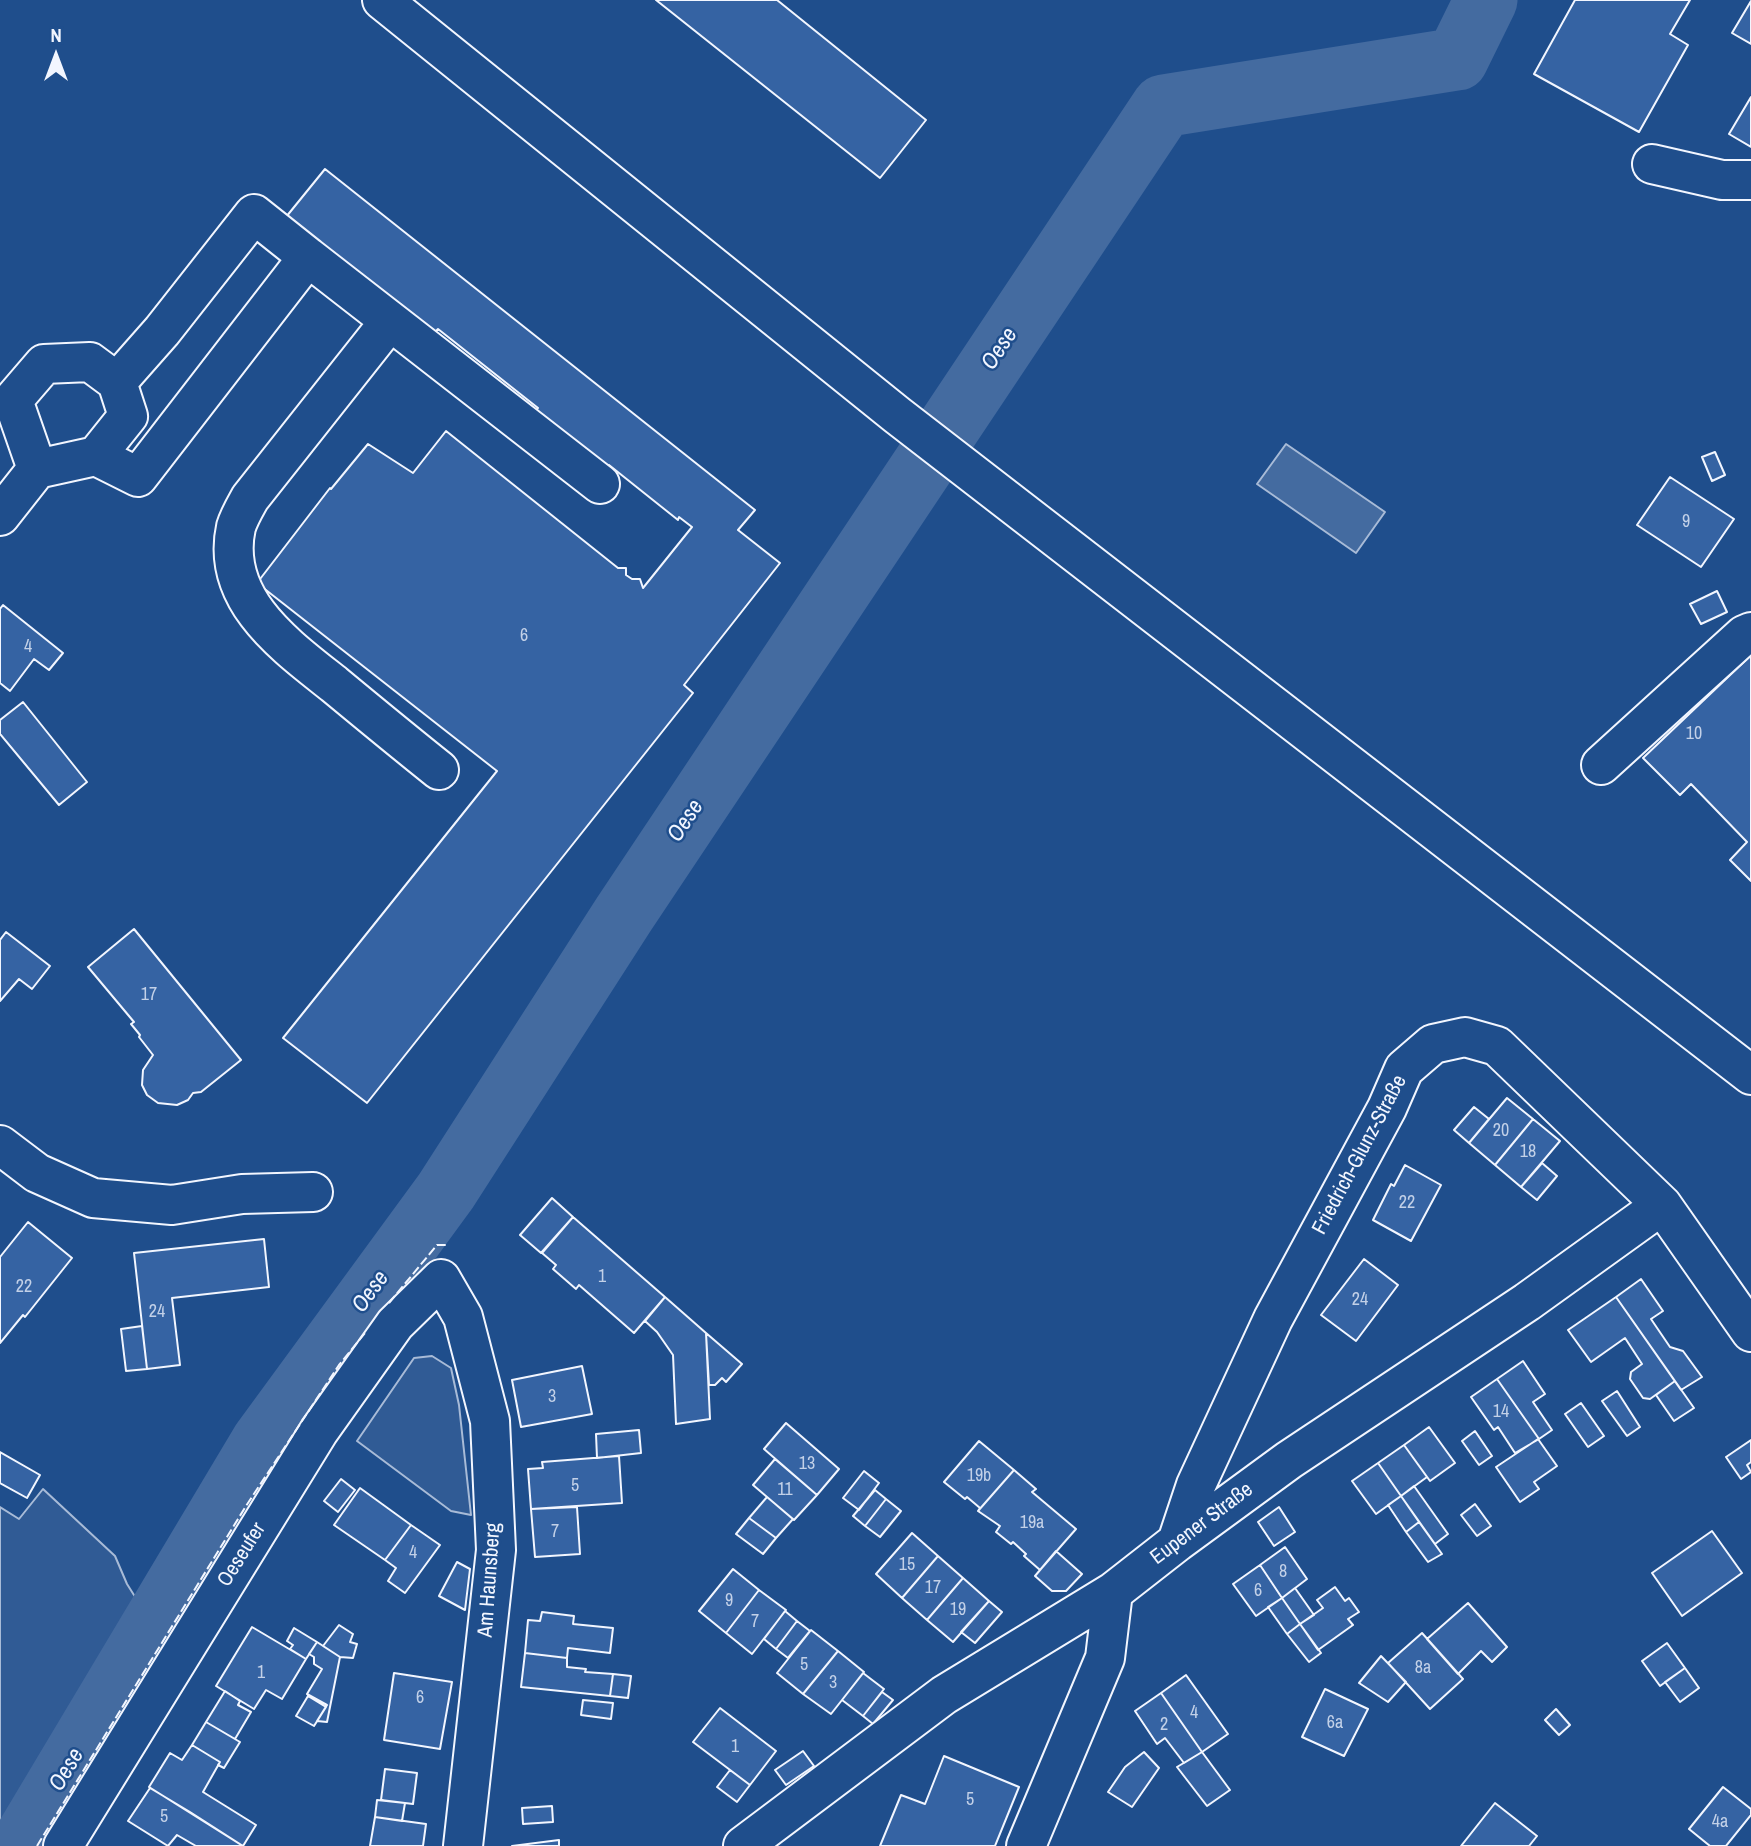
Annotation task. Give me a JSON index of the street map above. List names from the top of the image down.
{
  "streets": {
    "street": [
      "Friedrich-Glunz-Straße",
      "Eupener Straße",
      "Oeseufer",
      "Am Haunsberg"
    ]
  },
  "crossings": [
    ["Friedrich-Glunz-Straße", "Eupener Straße"],
    ["Oeseufer", "Am Haunsberg"]
  ],
  "water": ["Oese"],
  "house_numbers": [
    "9",
    "6",
    "4",
    "10",
    "17",
    "20",
    "18",
    "22",
    "1",
    "22",
    "24",
    "24",
    "3",
    "14",
    "13",
    "19b",
    "5",
    "11",
    "19a",
    "7",
    "4",
    "15",
    "8",
    "17",
    "6",
    "9",
    "19",
    "7",
    "5",
    "8a",
    "1",
    "3",
    "6",
    "4",
    "6a",
    "2",
    "1",
    "5",
    "5",
    "4a"
  ],
  "north": "top"
}
